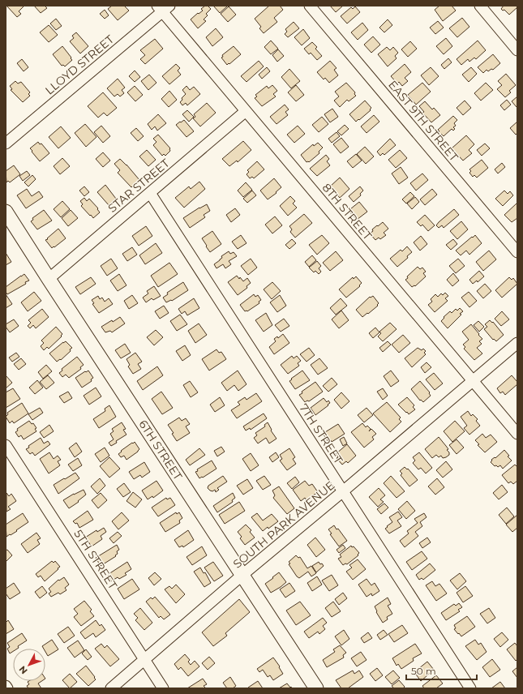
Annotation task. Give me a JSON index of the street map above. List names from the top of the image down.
{
  "streets": {
    "main road": ["6TH STREET"],
    "street": [
      "LLOYD STREET",
      "EAST 9TH STREET",
      "STAR STREET",
      "8TH STREET",
      "7TH STREET",
      "SOUTH PARK AVENUE",
      "5TH STREET"
    ]
  },
  "crossings": [
    ["LLOYD STREET", "8TH STREET"],
    ["STAR STREET", "8TH STREET"],
    ["STAR STREET", "7TH STREET"],
    ["STAR STREET", "6TH STREET"],
    ["8TH STREET", "SOUTH PARK AVENUE"],
    ["7TH STREET", "SOUTH PARK AVENUE"],
    ["6TH STREET", "SOUTH PARK AVENUE"],
    ["SOUTH PARK AVENUE", "5TH STREET"]
  ],
  "scale_bar": "50 m",
  "north": "bottom left"
}
